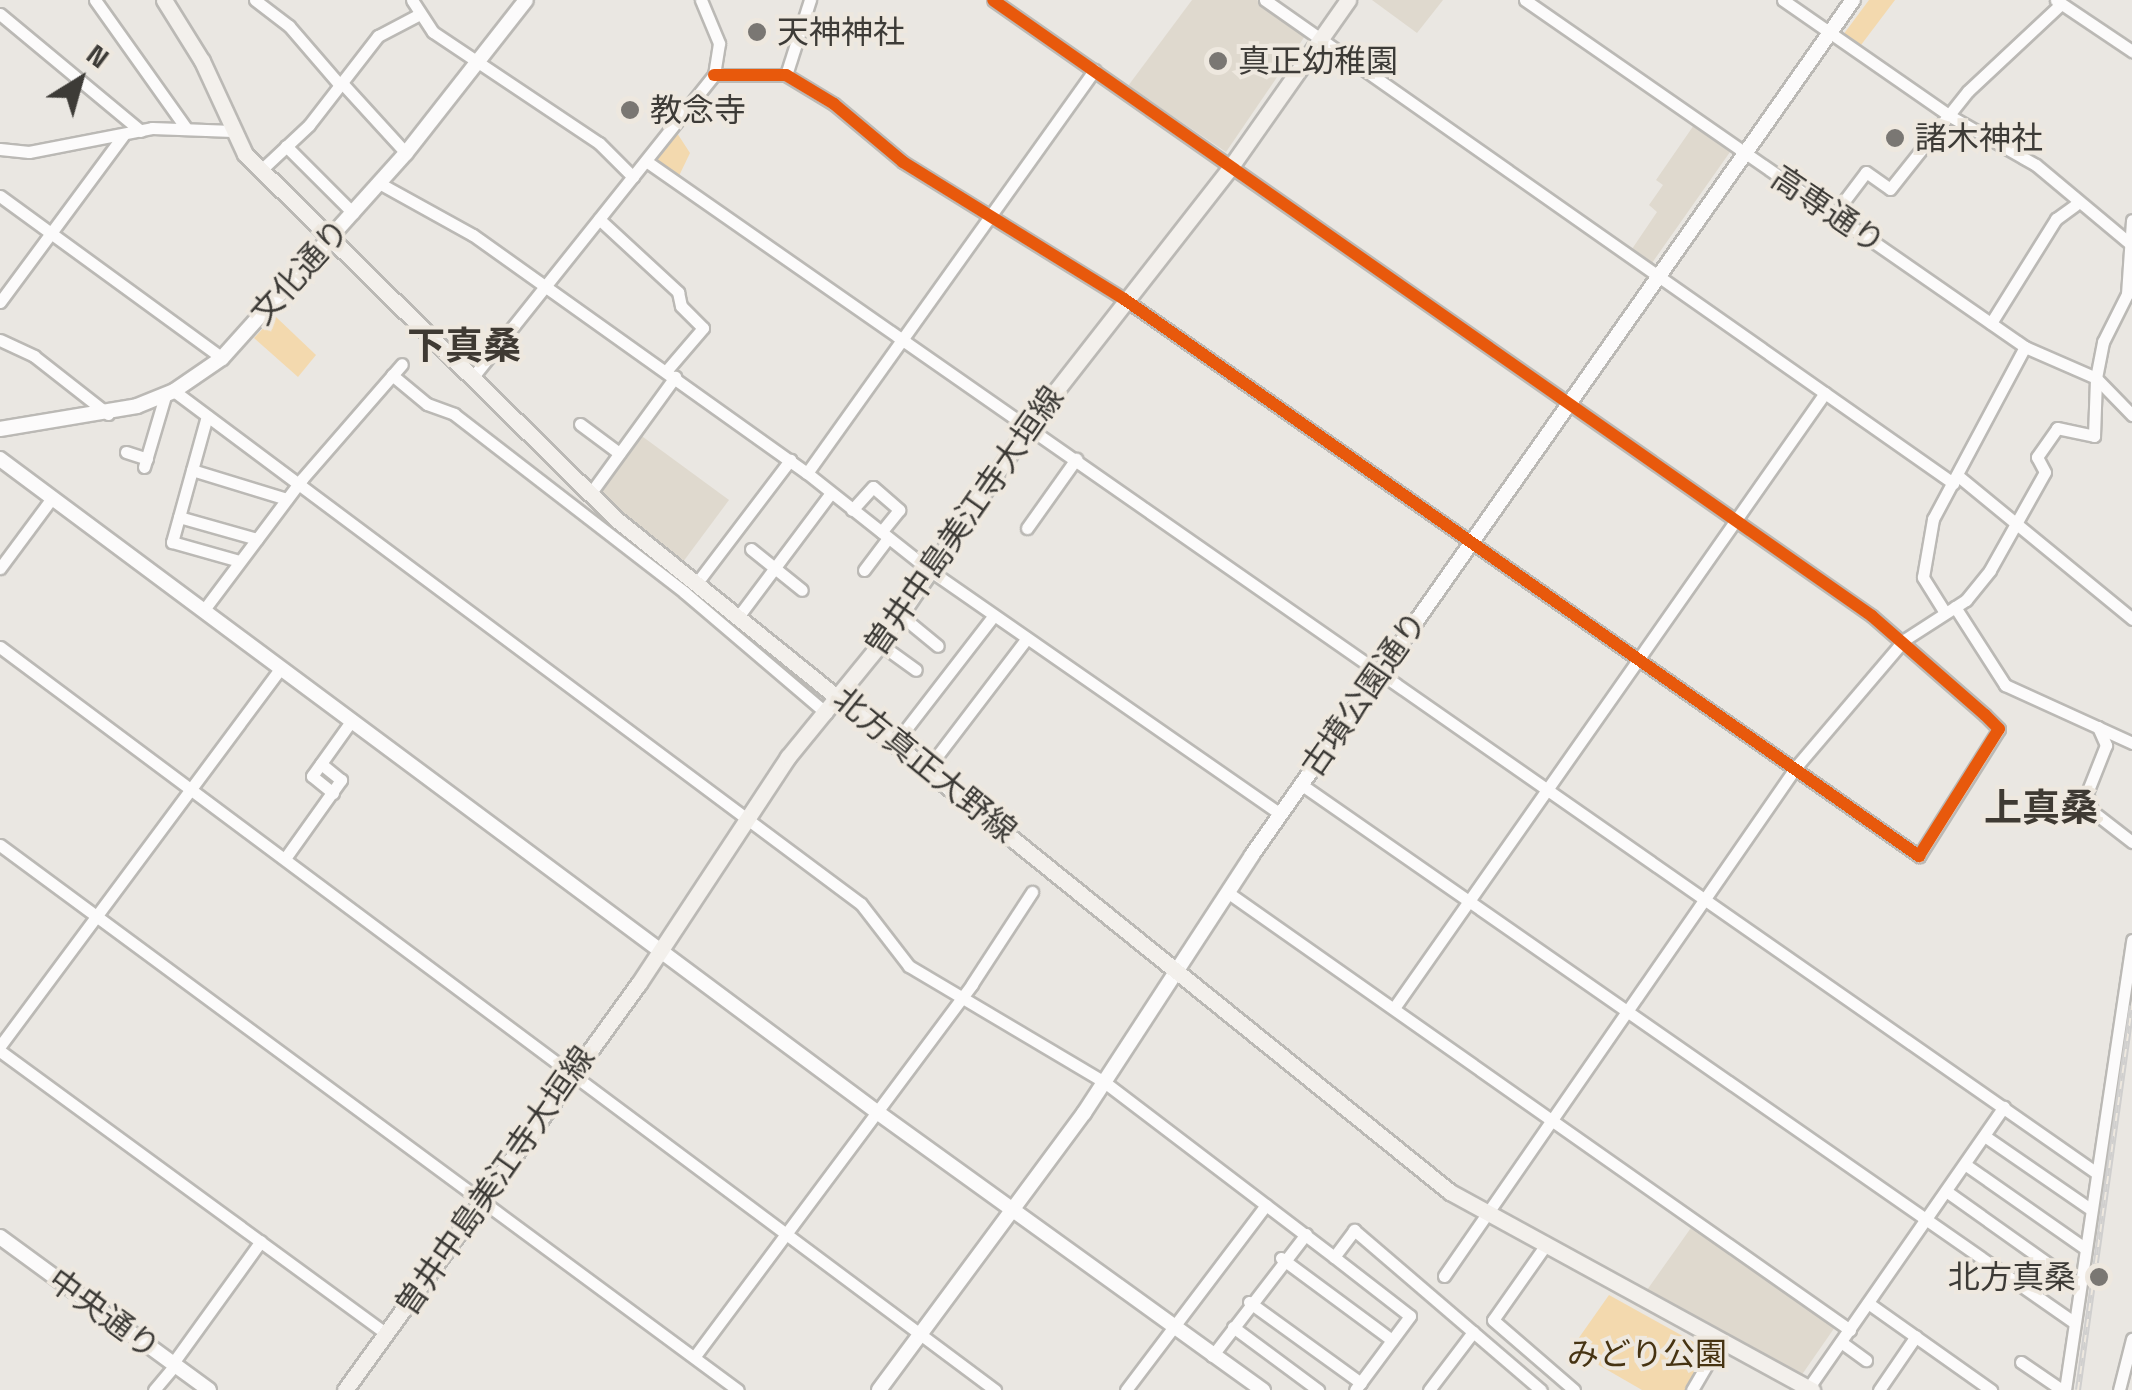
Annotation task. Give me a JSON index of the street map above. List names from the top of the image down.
{
  "streets": {
    "main road": ["曽井中島美江寺大垣線", "北方真正大野線"],
    "street": [
      "高専通り",
      "文化通り",
      "古墳公園通り",
      "中央通り"
    ]
  },
  "crossings": [
    ["高専通り", "古墳公園通り"],
    ["文化通り", "北方真正大野線"],
    ["曽井中島美江寺大垣線", "北方真正大野線"],
    ["古墳公園通り", "北方真正大野線"]
  ],
  "districts": ["下真桑", "上真桑"],
  "parks": ["みどり公園"],
  "places": [
    "天神神社",
    "真正幼稚園",
    "教念寺",
    "諸木神社",
    "北方真桑"
  ],
  "north": "top right"
}
